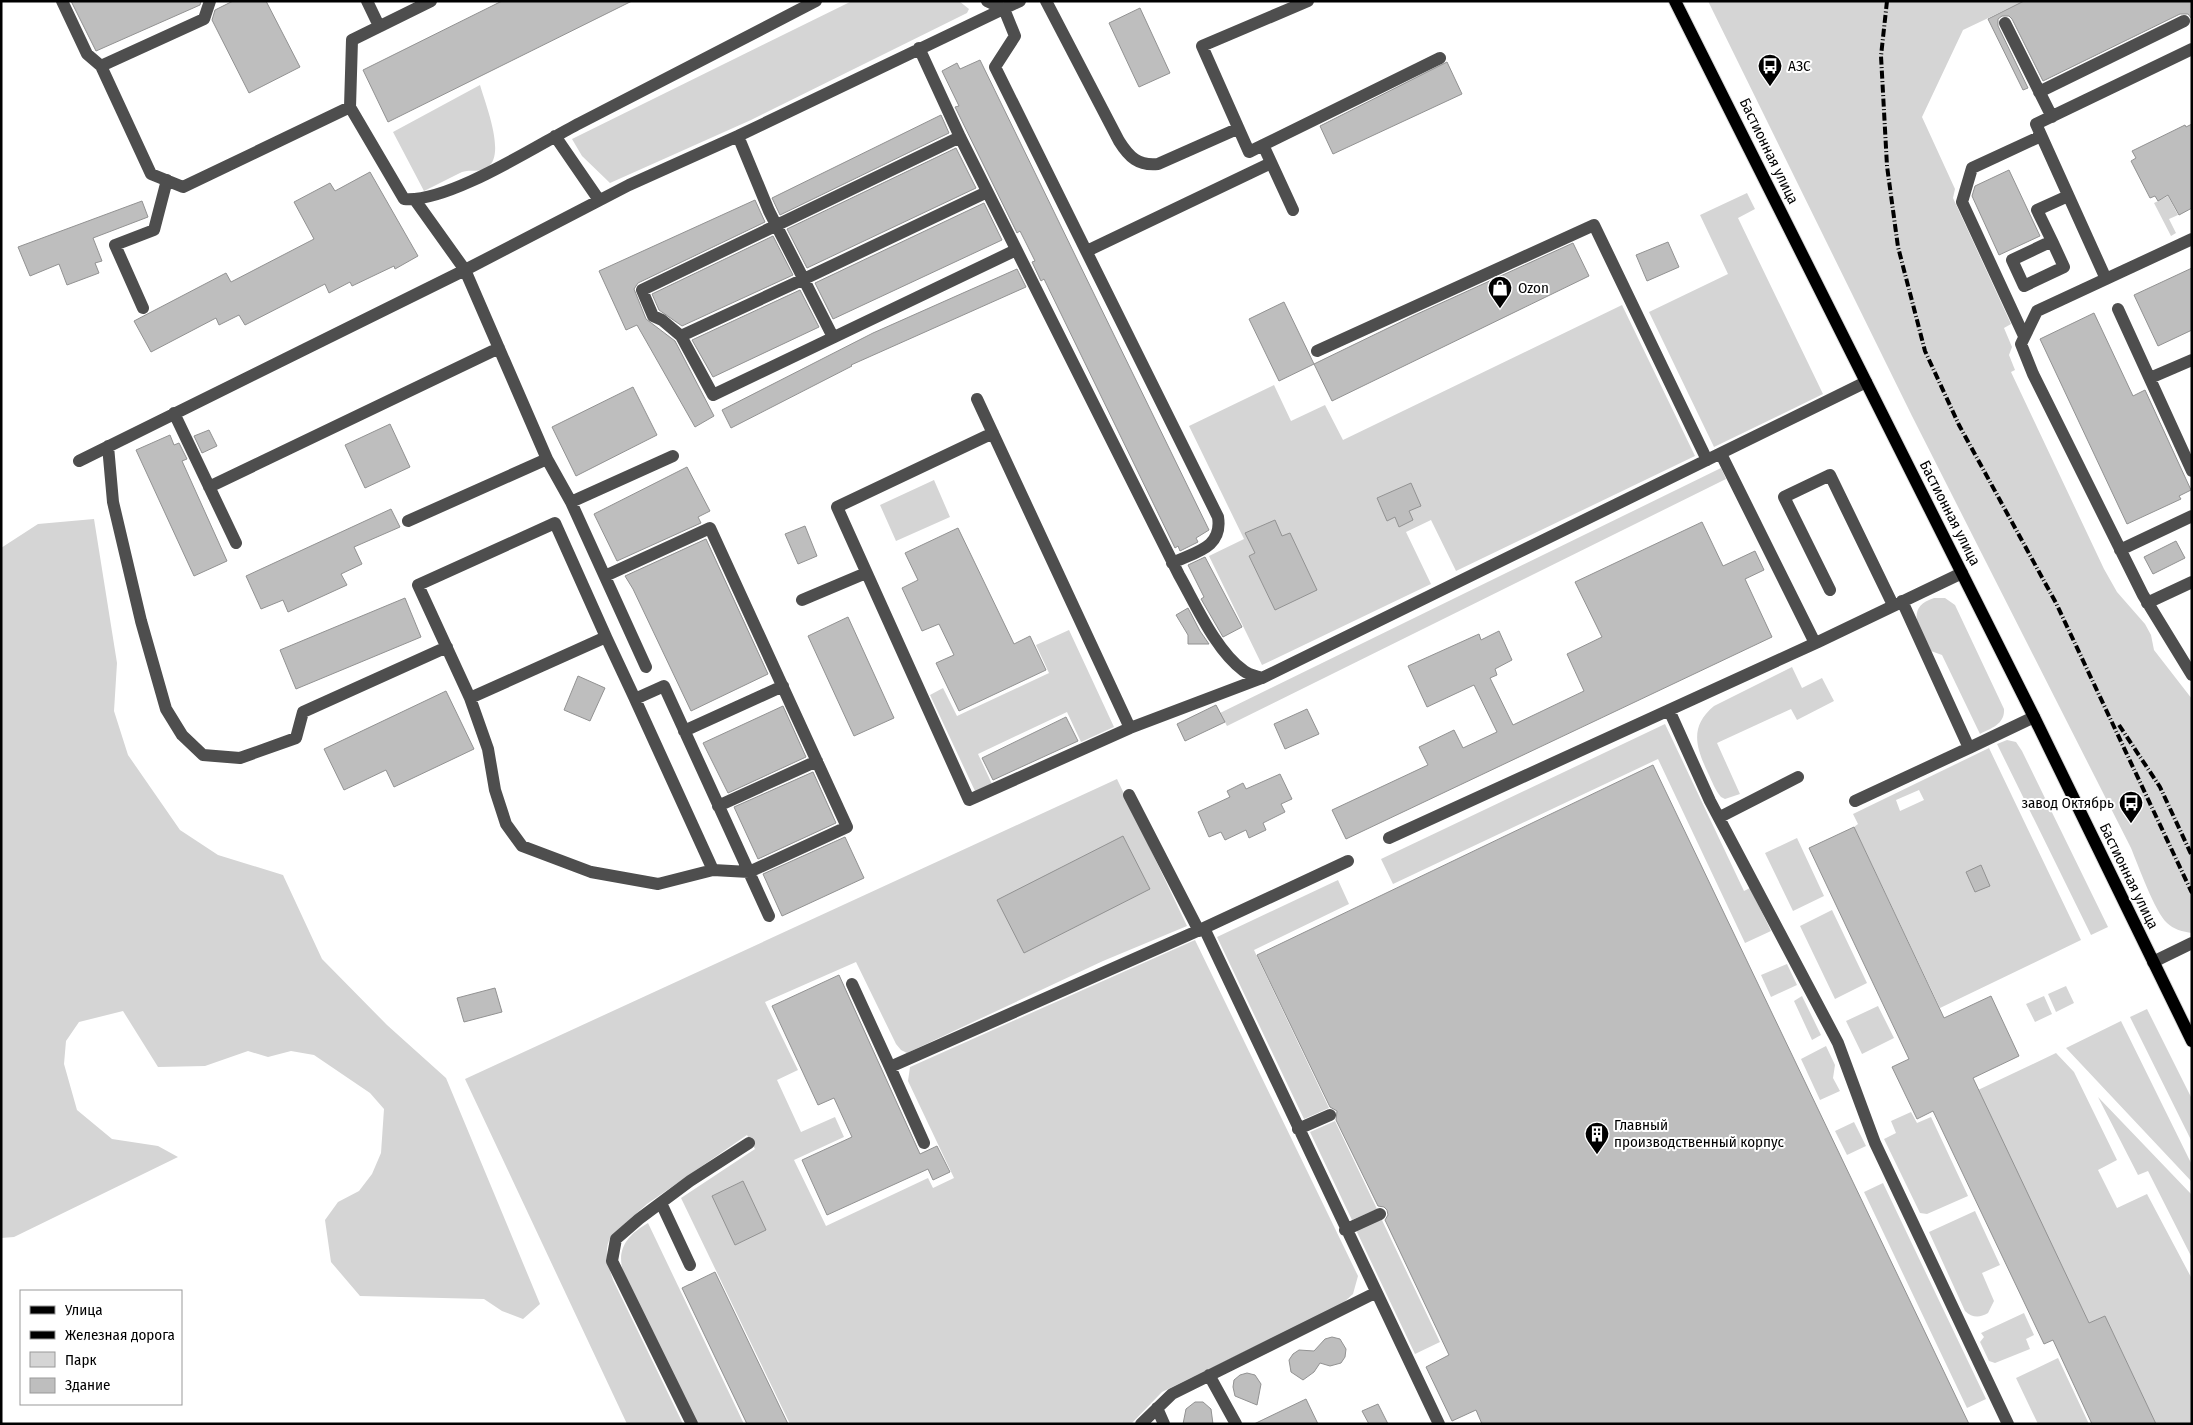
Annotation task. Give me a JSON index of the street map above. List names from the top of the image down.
{
  "streets": {
    "main road": ["Бастионная улица"]
  },
  "places": {
    "bus stop": ["АЗС", "завод Октябрь"],
    "shop": ["Ozon"],
    "building": ["Главный производственный корпус"]
  },
  "legend": [
    "Улица",
    "Железная дорога",
    "Парк",
    "Здание"
  ]
}
